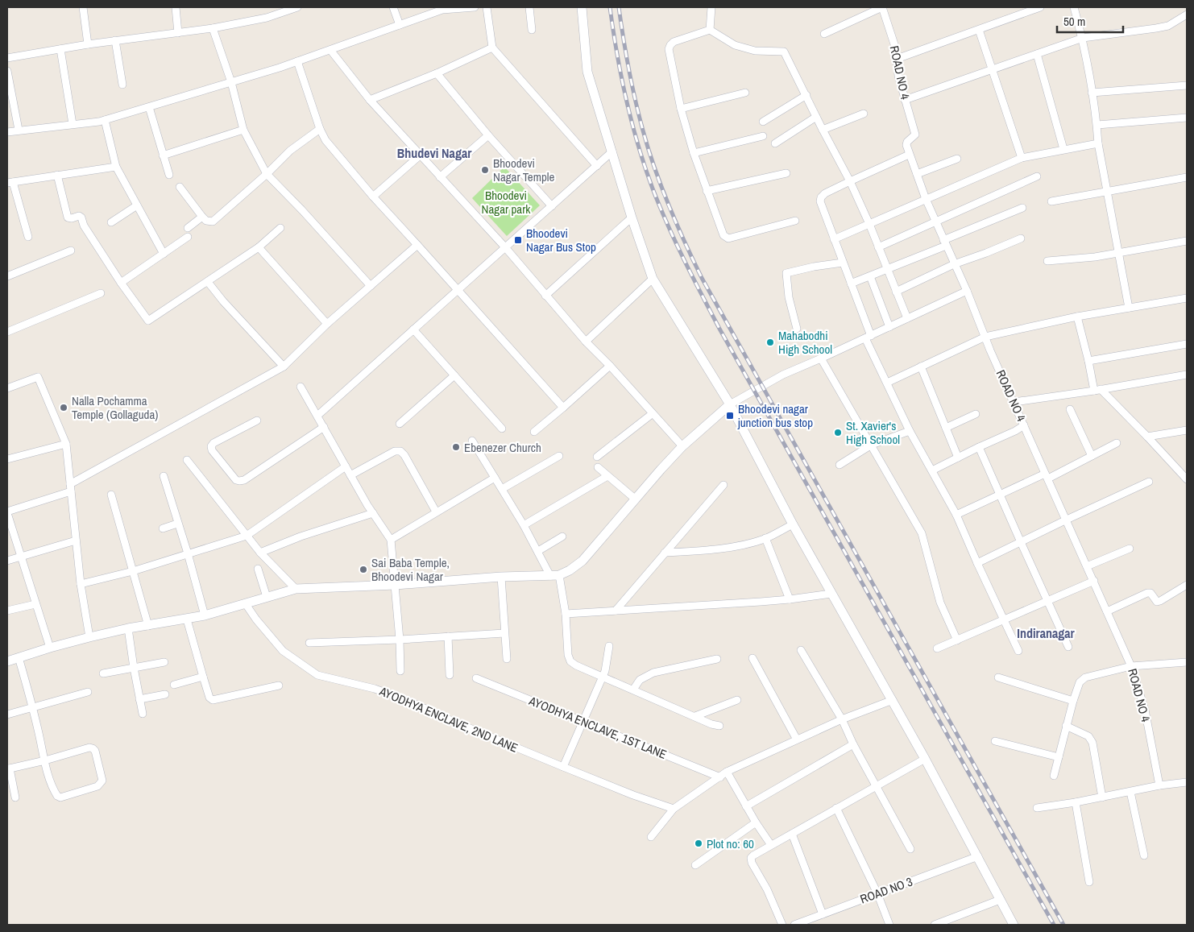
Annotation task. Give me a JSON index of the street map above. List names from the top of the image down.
{
  "streets": {
    "street": [
      "ROAD NO 4",
      "AYODHYA ENCLAVE, 2ND LANE",
      "AYODHYA ENCLAVE, 1ST LANE",
      "ROAD NO 3"
    ]
  },
  "districts": ["Bhudevi Nagar", "Indiranagar"],
  "parks": ["Bhoodevi Nagar park"],
  "places": {
    "other": [
      "Bhoodevi Nagar Temple",
      "Mahabodhi High School",
      "Nalla Pochamma Temple (Gollaguda)",
      "St. Xavier's High School",
      "Ebenezer Church",
      "Sai Baba Temple, Bhoodevi Nagar",
      "Plot no: 60"
    ],
    "transit": ["Bhoodevi Nagar Bus Stop", "Bhoodevi nagar junction bus stop"]
  },
  "scale_bar": "50 m"
}
